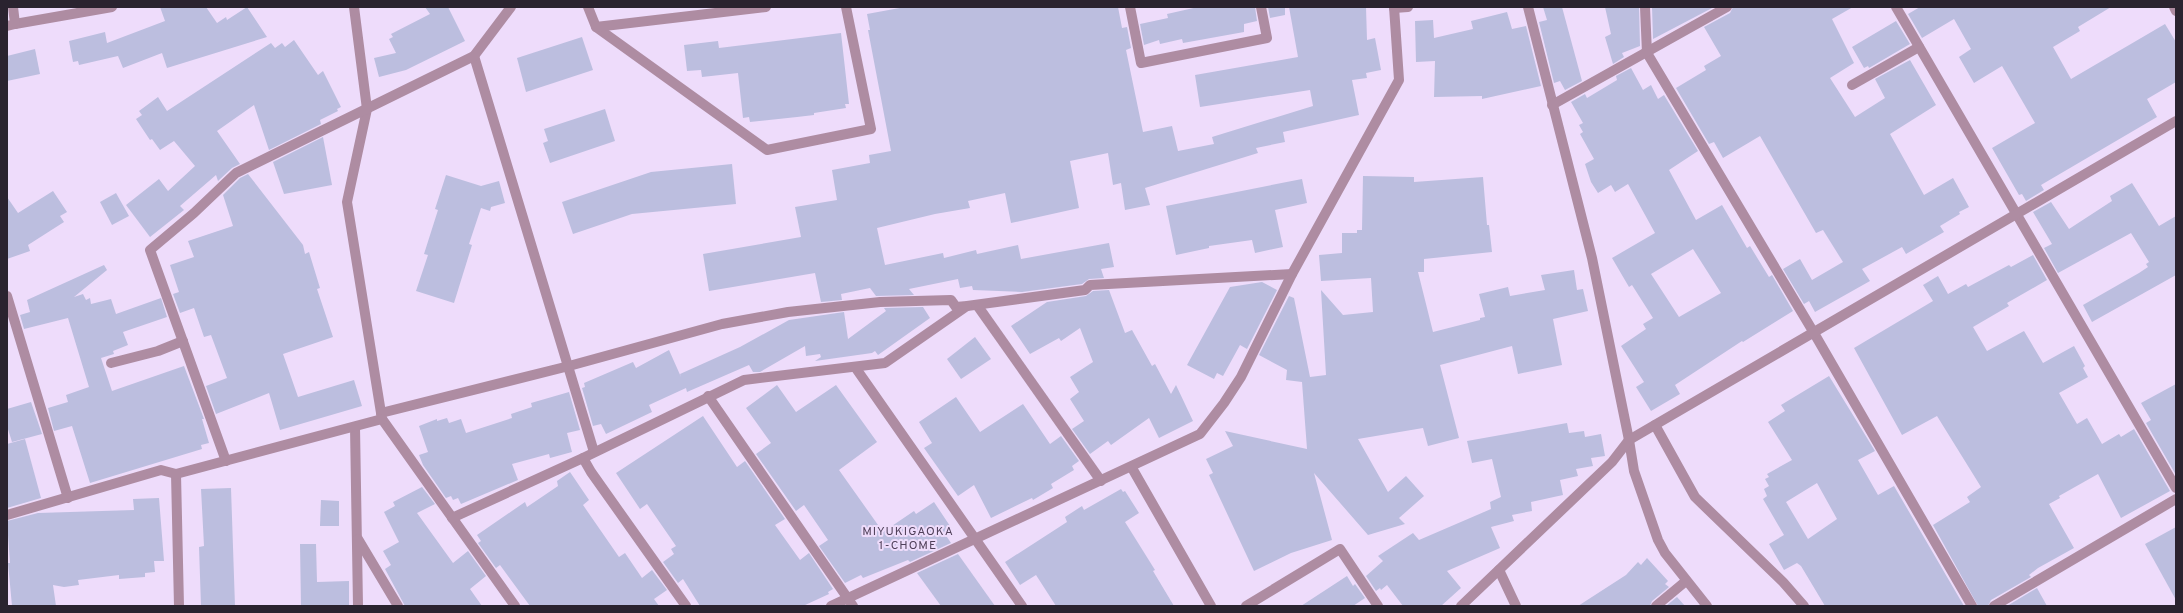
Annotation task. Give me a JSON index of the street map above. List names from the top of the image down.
{
  "districts": ["MIYUKIGAOKA 1-CHOME"]
}
